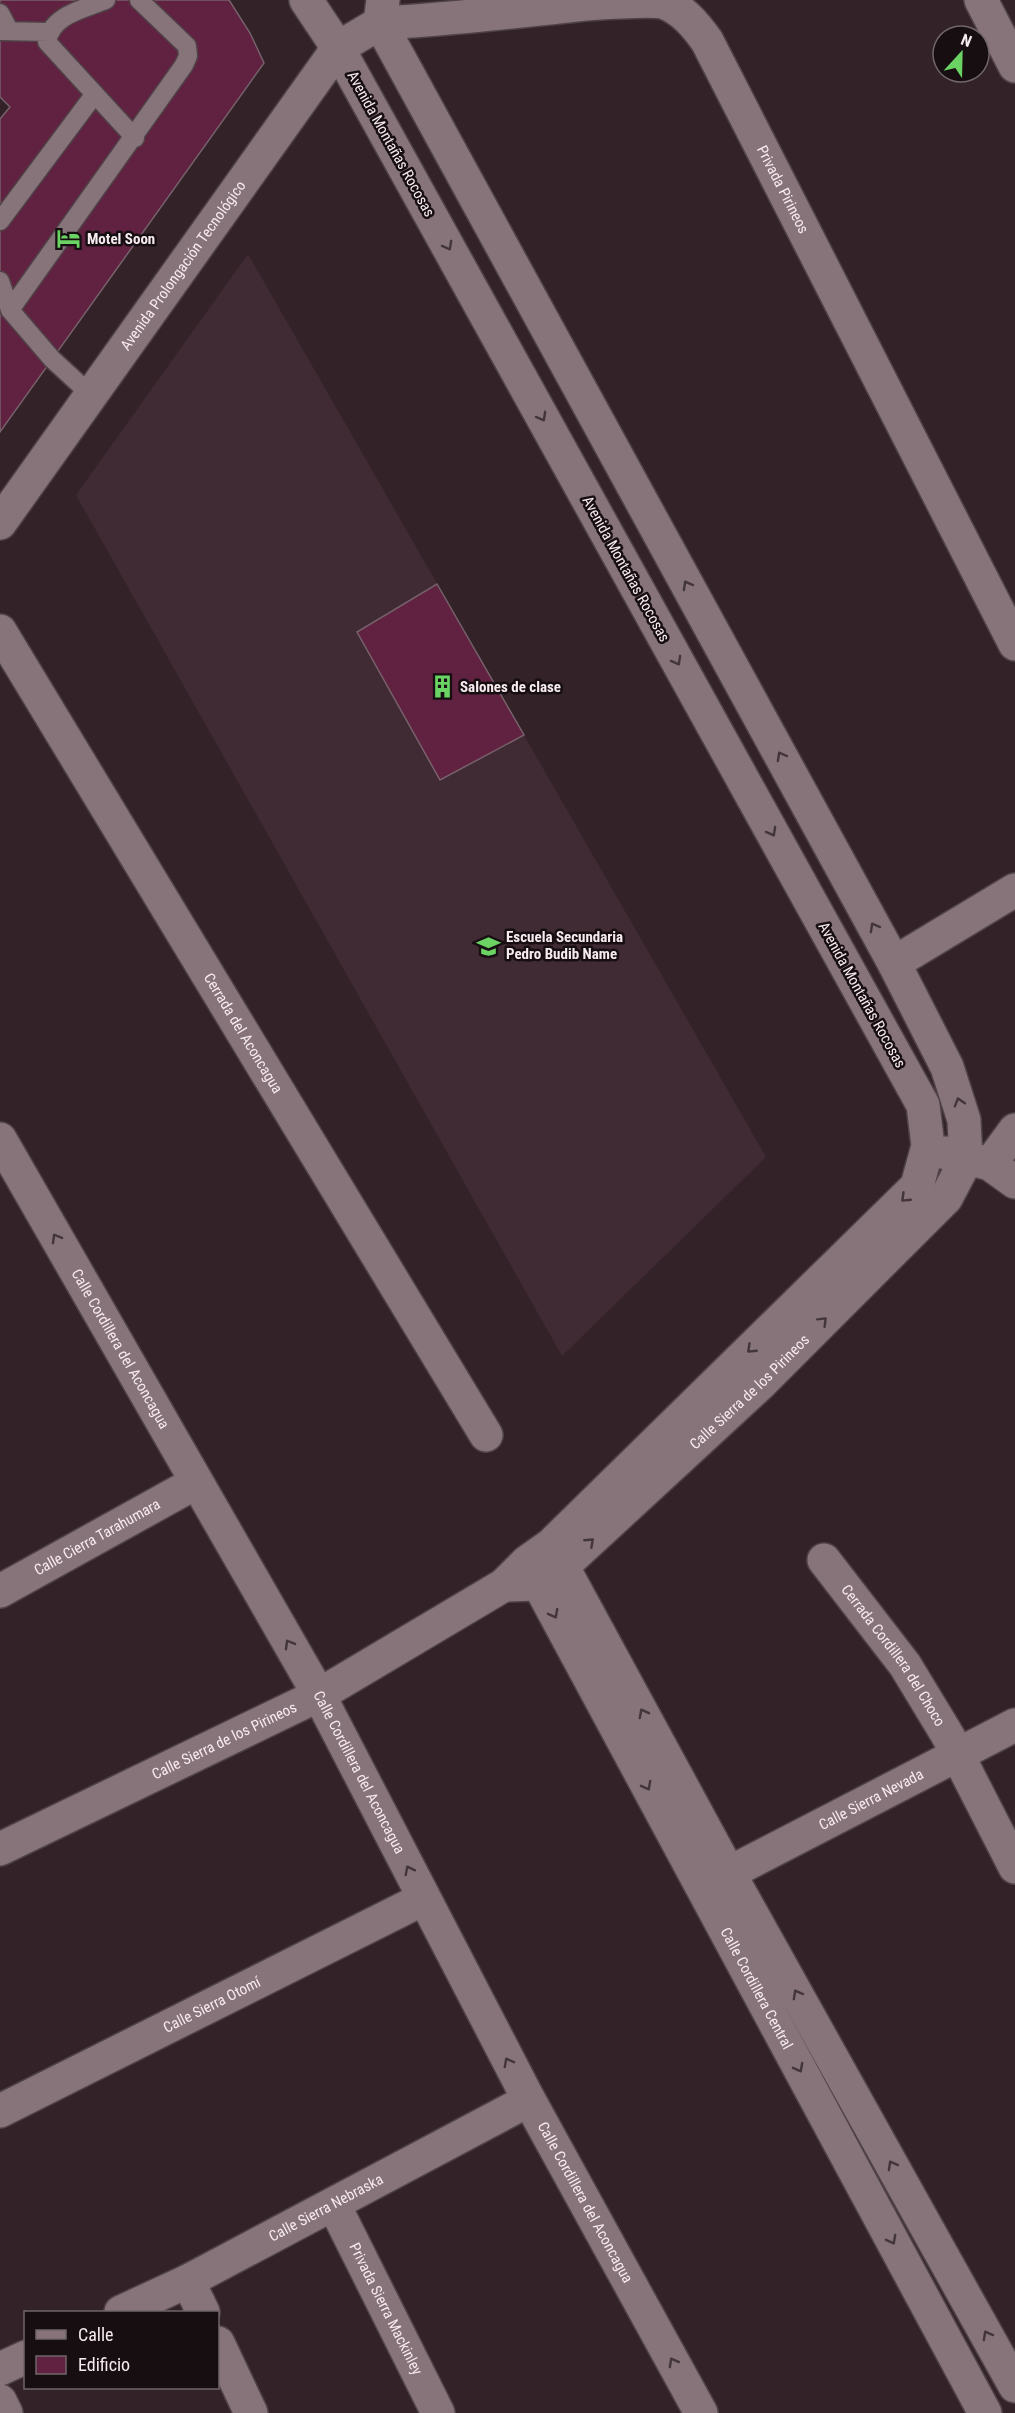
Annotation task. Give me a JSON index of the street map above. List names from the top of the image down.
{
  "streets": {
    "street": [
      "Avenida Montañas Rocosas",
      "Privada Pirineos",
      "Avenida Prolongación Tecnológico",
      "Cerrada del Aconcagua",
      "Calle Cordillera del Aconcagua",
      "Calle Sierra de los Pirineos",
      "Calle Cierra Tarahumara",
      "Cerrada Cordillera del Choco",
      "Calle Sierra Nevada",
      "Calle Cordillera Central",
      "Calle Sierra Otomí",
      "Calle Sierra Nebraska",
      "Privada Sierra Mackinley"
    ]
  },
  "crossings": [
    ["Avenida Montañas Rocosas", "Avenida Prolongación Tecnológico"],
    ["Avenida Montañas Rocosas", "Calle Sierra de los Pirineos"],
    ["Privada Pirineos", "Avenida Prolongación Tecnológico"],
    ["Calle Cordillera del Aconcagua", "Calle Sierra de los Pirineos"],
    ["Calle Cordillera del Aconcagua", "Calle Cierra Tarahumara"],
    ["Calle Cordillera del Aconcagua", "Calle Sierra Otomí"],
    ["Calle Cordillera del Aconcagua", "Calle Sierra Nebraska"],
    ["Calle Sierra de los Pirineos", "Calle Cordillera Central"],
    ["Cerrada Cordillera del Choco", "Calle Sierra Nevada"],
    ["Calle Sierra Nevada", "Calle Cordillera Central"],
    ["Calle Sierra Nebraska", "Privada Sierra Mackinley"]
  ],
  "one_way": ["Calle Cordillera del Aconcagua"],
  "places": {
    "hotel": ["Motel Soon"],
    "building": ["Salones de clase"],
    "school or university": ["Escuela Secundaria Pedro Budib Name"]
  },
  "legend": ["Calle", "Edificio"],
  "north": "top"
}
